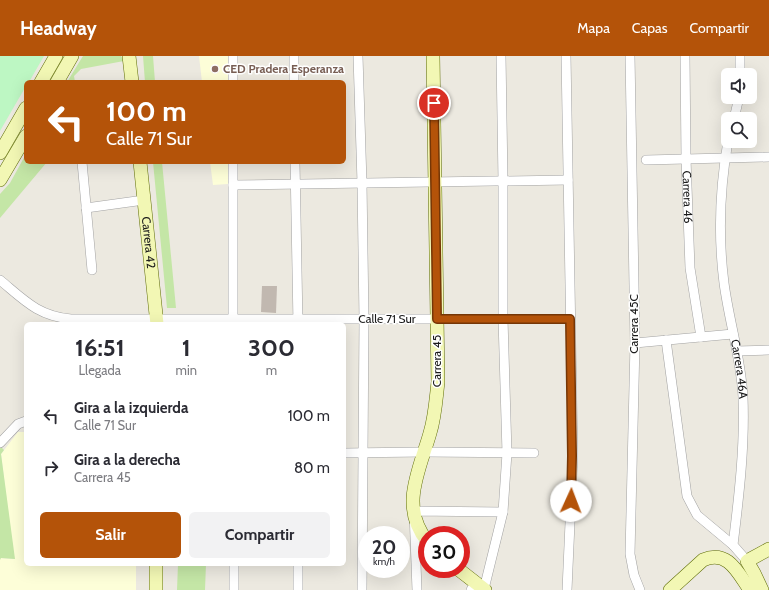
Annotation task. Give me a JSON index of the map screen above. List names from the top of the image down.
{
  "streets": {
    "street": [
      "Carrera 46",
      "Carrera 42",
      "Calle 71 Sur",
      "Carrera 45C",
      "Carrera 45",
      "Carrera 46A"
    ]
  },
  "crossings": [
    ["Carrera 42", "Calle 71 Sur"],
    ["Calle 71 Sur", "Carrera 45"]
  ],
  "places": ["CED Pradera Esperanza"],
  "page": {
    "header": "Headway",
    "nav": ["Mapa", "Capas", "Compartir"],
    "turn": ["100 m", "Calle 71 Sur"],
    "eta": [
      "16:51",
      "Llegada",
      "1",
      "min",
      "300",
      "m"
    ],
    "list": [
      {
        "name": "Gira a la izquierda",
        "note": "Calle 71 Sur",
        "value": "100 m"
      },
      {
        "name": "Gira a la derecha",
        "note": "Carrera 45",
        "value": "80 m"
      }
    ],
    "buttons": ["Salir", "Compartir"],
    "speed": "20 km/h",
    "limit": "30"
  }
}
